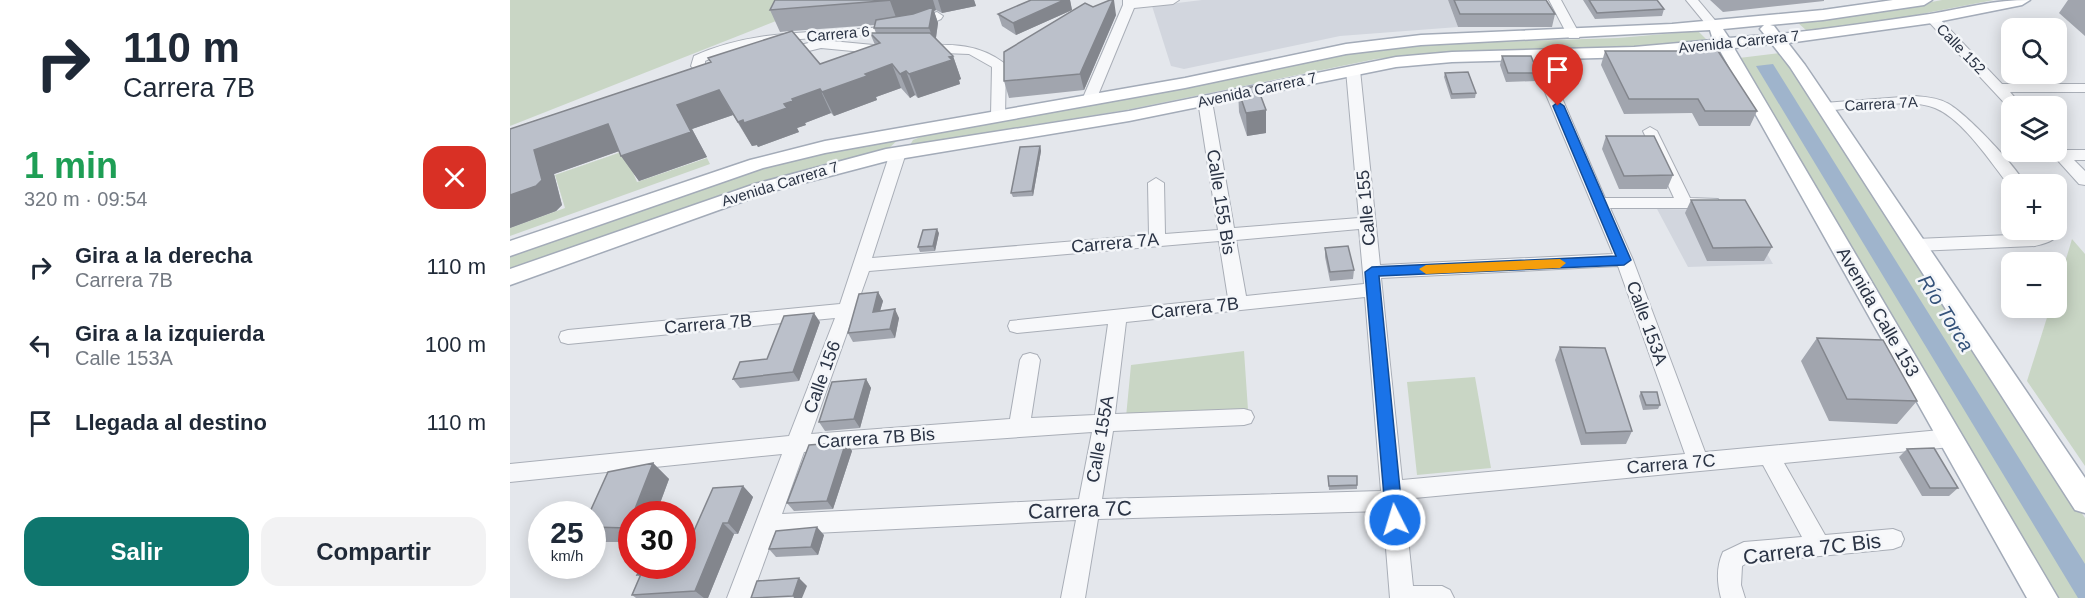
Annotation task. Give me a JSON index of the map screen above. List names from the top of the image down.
{
  "streets": {
    "main road": ["Avenida Carrera 7", "Avenida Calle 153"],
    "street": [
      "Carrera 6",
      "Calle 152",
      "Carrera 7A",
      "Calle 155 Bis",
      "Calle 155",
      "Carrera 7B",
      "Calle 153A",
      "Calle 156",
      "Carrera 7B Bis",
      "Calle 155A",
      "Carrera 7C",
      "Carrera 7C Bis"
    ]
  },
  "crossings": [
    ["Carrera 6", "Avenida Carrera 7"],
    ["Avenida Carrera 7", "Calle 152"],
    ["Avenida Carrera 7", "Calle 155 Bis"],
    ["Avenida Carrera 7", "Calle 155"],
    ["Avenida Carrera 7", "Avenida Calle 153"],
    ["Avenida Carrera 7", "Calle 153A"],
    ["Avenida Carrera 7", "Calle 156"],
    ["Carrera 7A", "Calle 155 Bis"],
    ["Carrera 7A", "Calle 155"],
    ["Carrera 7A", "Calle 156"],
    ["Calle 155 Bis", "Carrera 7B"],
    ["Calle 155", "Carrera 7B"],
    ["Calle 155", "Carrera 7C"],
    ["Carrera 7B", "Calle 153A"],
    ["Carrera 7B", "Calle 156"],
    ["Carrera 7B", "Calle 155A"],
    ["Avenida Calle 153", "Carrera 7C"],
    ["Calle 153A", "Carrera 7C"],
    ["Calle 156", "Carrera 7B Bis"],
    ["Calle 156", "Carrera 7C"],
    ["Carrera 7B Bis", "Calle 155A"],
    ["Calle 155A", "Carrera 7C"]
  ],
  "water": ["Río Torca"],
  "page": {
    "turn": ["110 m", "Carrera 7B"],
    "map_buttons": ["+", "−"],
    "heading": ["1 min", "320 m · 09:54"],
    "list": [
      {
        "name": "Gira a la derecha",
        "note": "Carrera 7B",
        "value": "110 m"
      },
      {
        "name": "Gira a la izquierda",
        "note": "Calle 153A",
        "value": "100 m"
      },
      {
        "name": "Llegada al destino",
        "value": "110 m"
      }
    ],
    "speed": "25 km/h",
    "limit": "30",
    "buttons": ["Salir", "Compartir"]
  }
}
